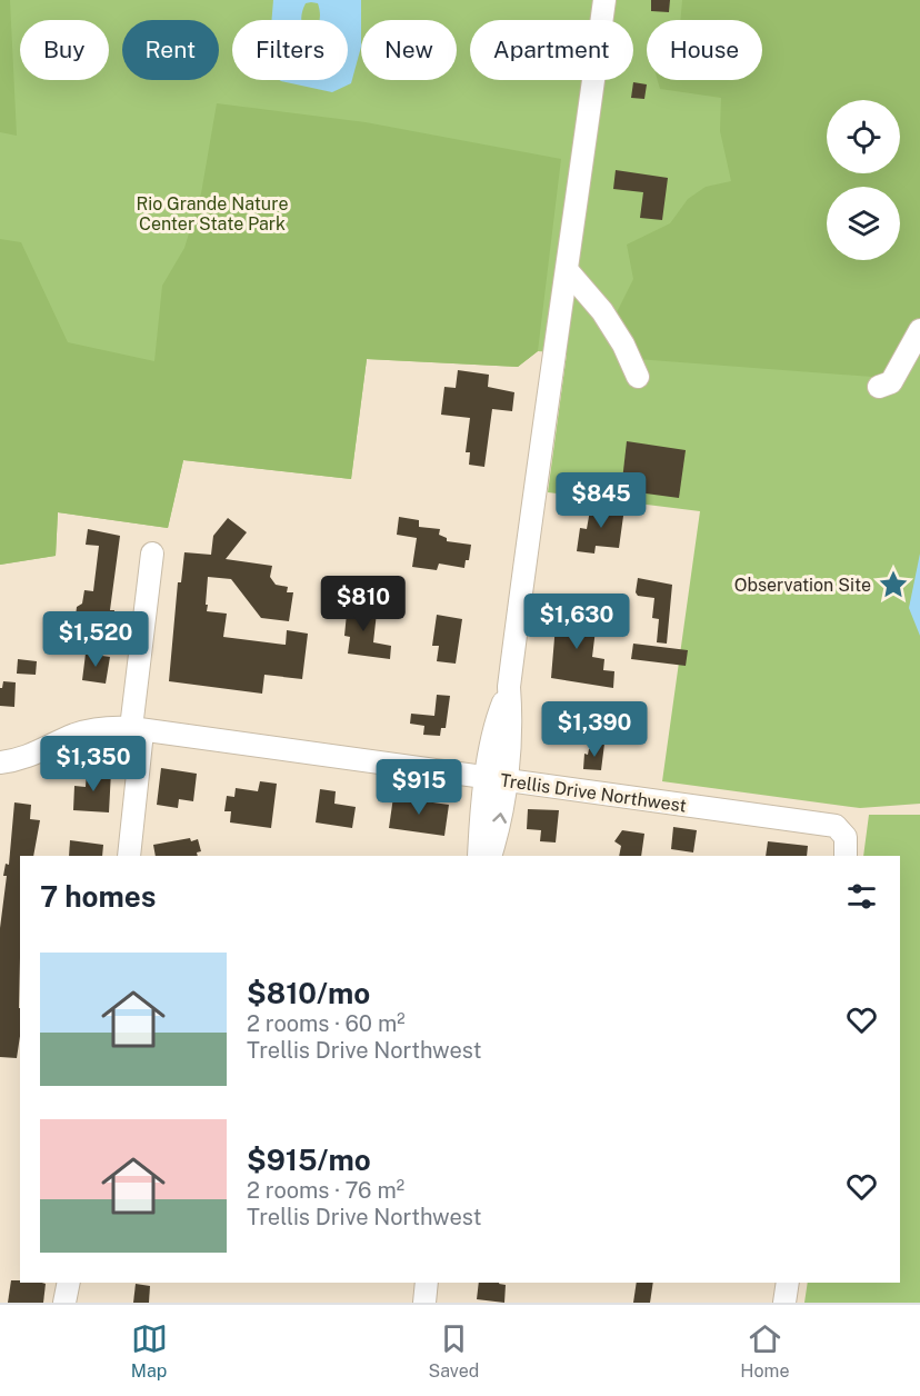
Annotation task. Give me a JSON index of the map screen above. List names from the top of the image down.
{
  "streets": {
    "street": ["Trellis Drive Northwest"]
  },
  "parks": ["Rio Grande Nature Center State Park"],
  "places": {
    "place": ["Observation Site"]
  },
  "page": {
    "chip": [
      "Buy",
      "Rent",
      "Filters",
      "New",
      "Apartment",
      "House"
    ],
    "price": [
      "$845",
      "$810",
      "$1,630",
      "$1,520",
      "$1,390",
      "$1,350",
      "$915"
    ],
    "heading": "7 homes",
    "list": [
      {
        "name": "$810/mo",
        "note": "2 rooms · 60 m² · Trellis Drive Northwest"
      },
      {
        "name": "$915/mo",
        "note": "2 rooms · 76 m² · Trellis Drive Northwest"
      }
    ],
    "tabs": ["Map", "Saved", "Home"]
  }
}
